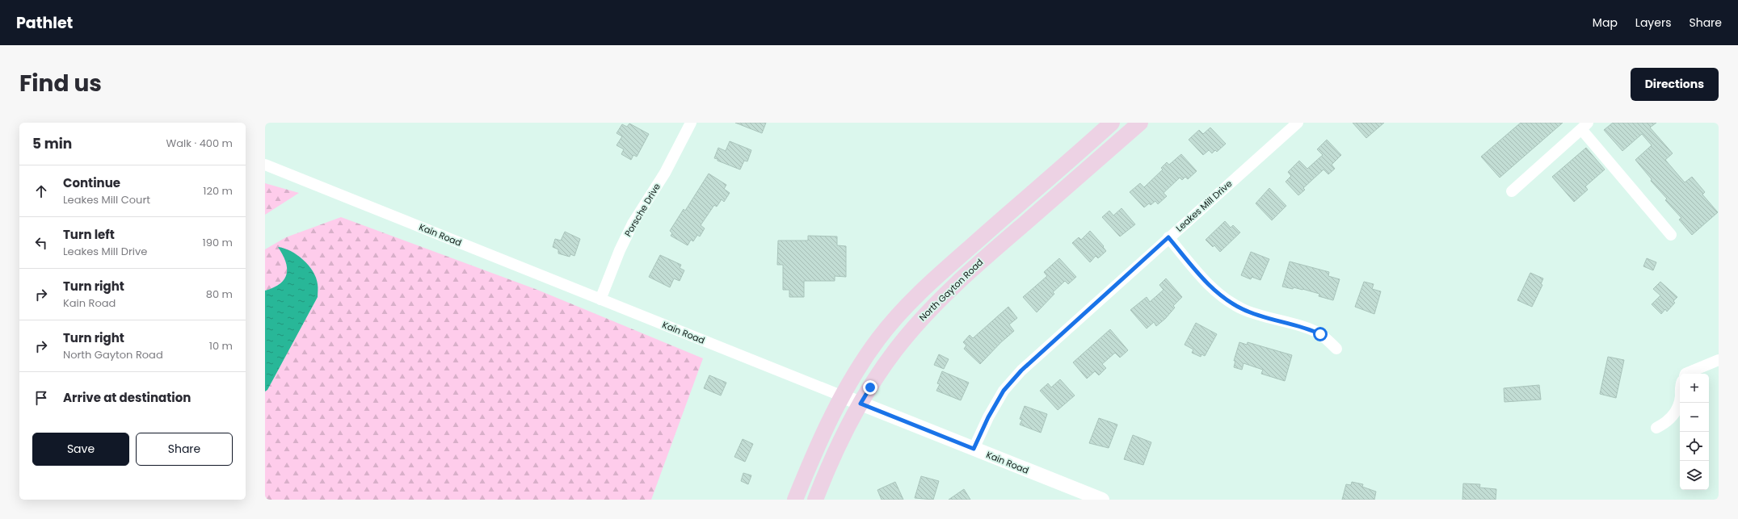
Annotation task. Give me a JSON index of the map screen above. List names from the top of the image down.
{
  "streets": {
    "main road": ["North Gayton Road"],
    "street": ["Leakes Mill Drive", "Porsche Drive", "Kain Road"]
  },
  "crossings": [
    ["Leakes Mill Drive", "Kain Road"],
    ["Porsche Drive", "Kain Road"],
    ["Kain Road", "North Gayton Road"]
  ],
  "page": {
    "header": "Pathlet",
    "nav": ["Map", "Layers", "Share"],
    "title": "Find us",
    "buttons": [
      "Directions",
      ["Save", "Share"]
    ],
    "heading": ["5 min", "Walk · 400 m"],
    "list": [
      ["Continue", "Leakes Mill Court", "120 m"],
      ["Turn left", "Leakes Mill Drive", "190 m"],
      ["Turn right", "Kain Road", "80 m"],
      ["Turn right", "North Gayton Road", "10 m"],
      "Arrive at destination"
    ],
    "map_buttons": ["+", "−"]
  }
}
